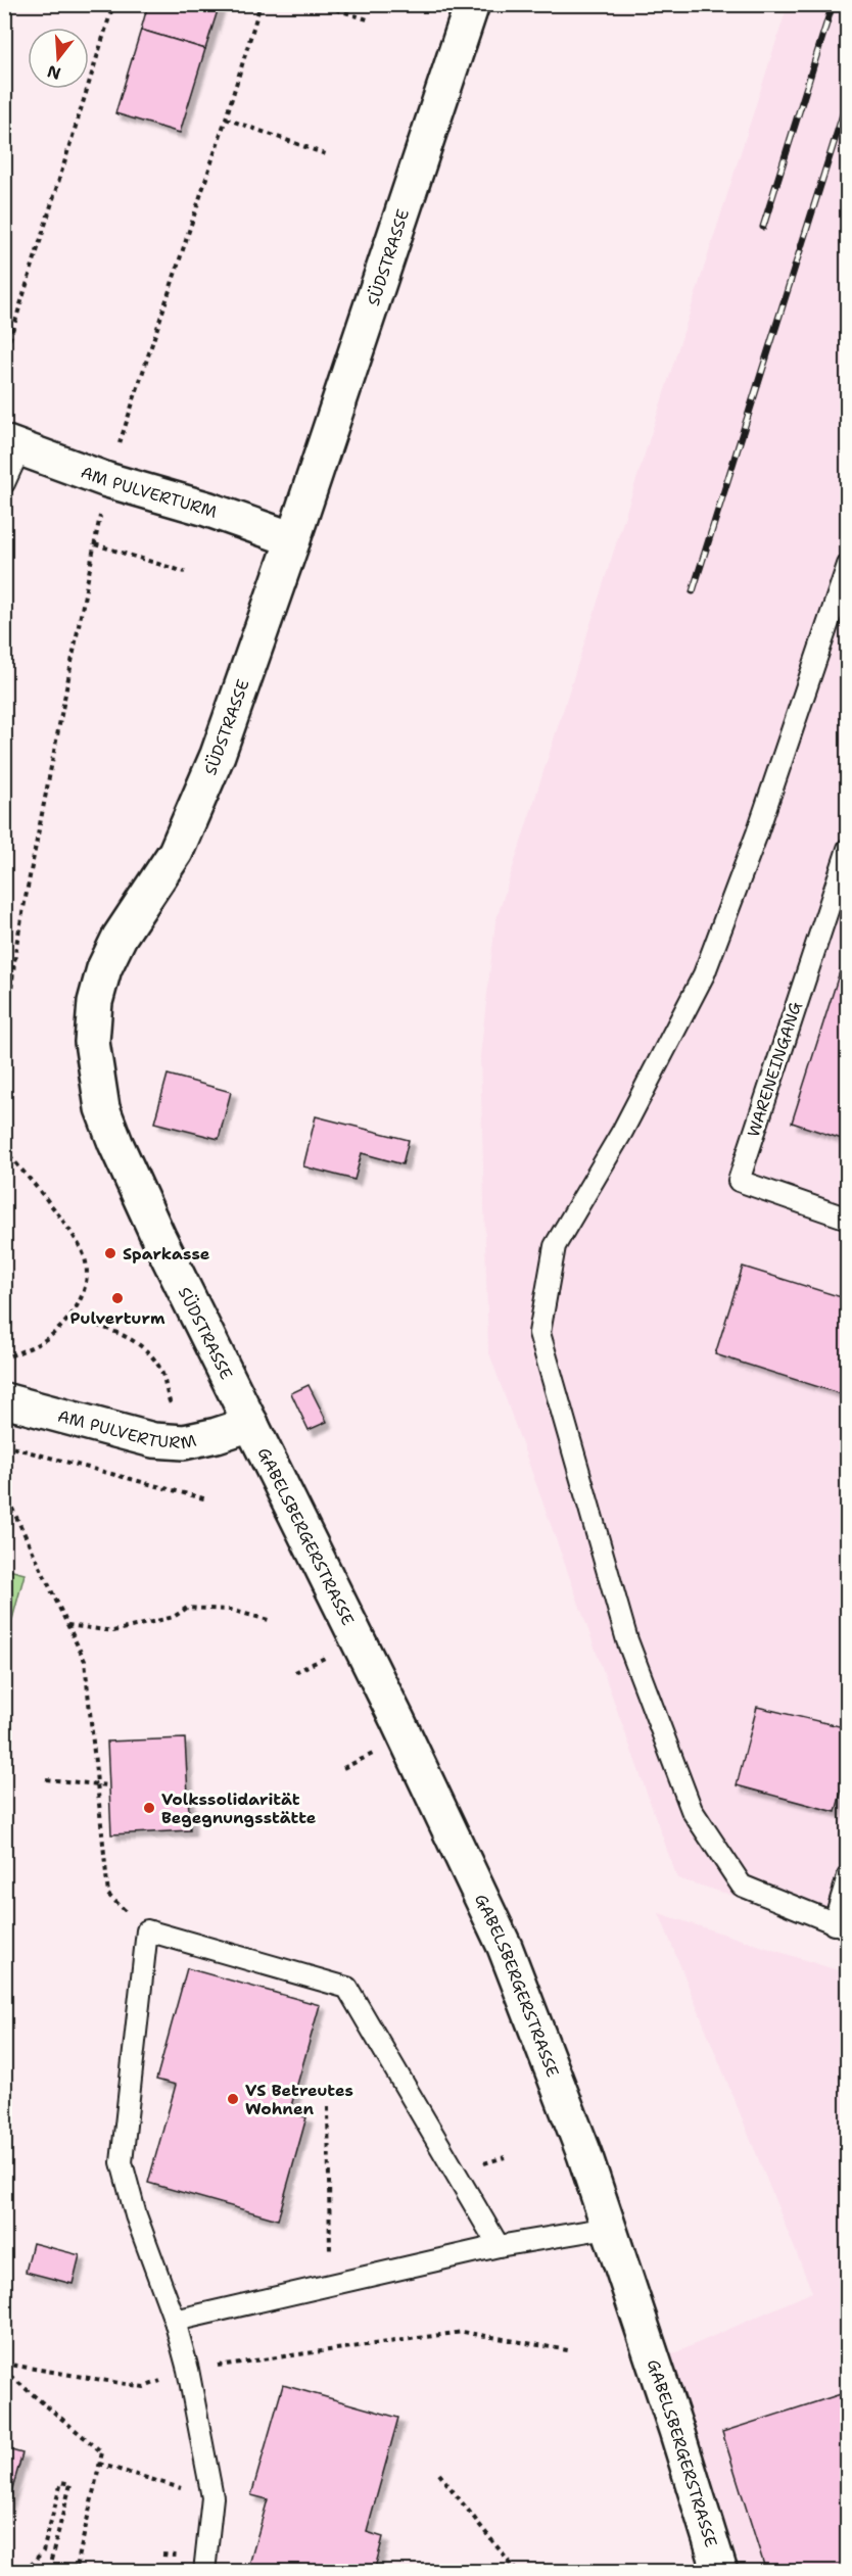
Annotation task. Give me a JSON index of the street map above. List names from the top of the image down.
{
  "streets": {
    "street": ["SÜDSTRASSE", "AM PULVERTURM", "GABELSBERGERSTRASSE"],
    "lane": ["WARENEINGANG"]
  },
  "crossings": [
    ["SÜDSTRASSE", "AM PULVERTURM"],
    ["SÜDSTRASSE", "GABELSBERGERSTRASSE"],
    ["AM PULVERTURM", "GABELSBERGERSTRASSE"]
  ],
  "places": [
    "Sparkasse",
    "Pulverturm",
    "Volkssolidarität Begegnungsstätte",
    "VS Betreutes Wohnen"
  ],
  "north": "bottom"
}
